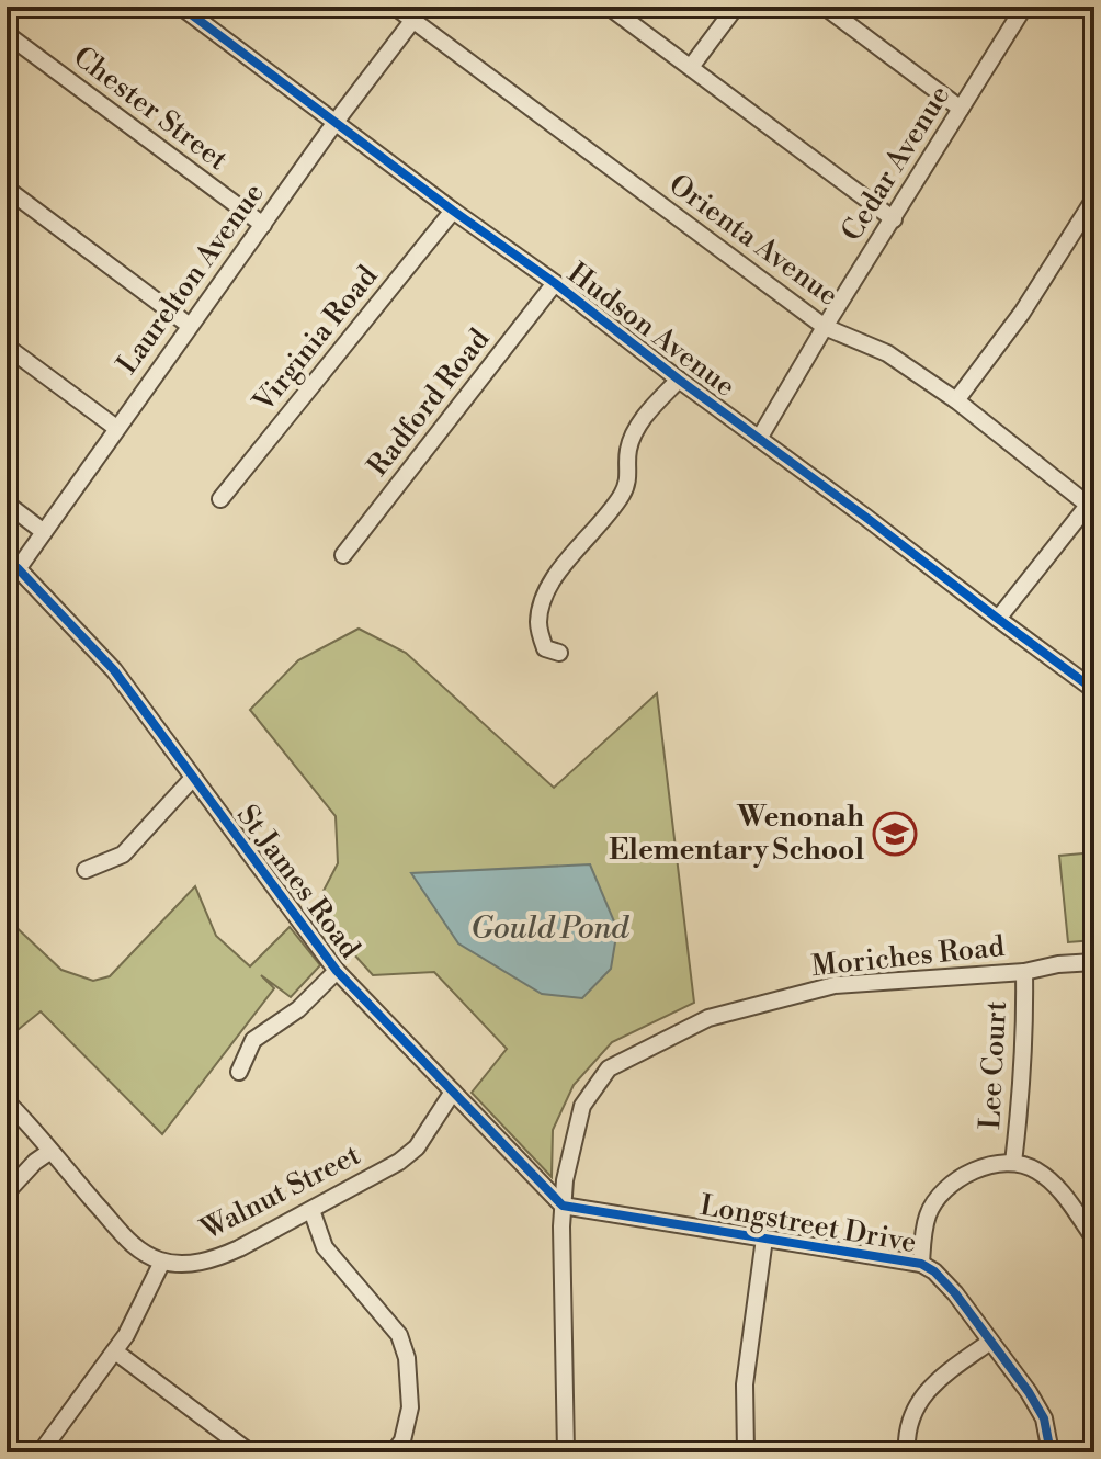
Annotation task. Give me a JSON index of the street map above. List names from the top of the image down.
{
  "streets": {
    "street": [
      "Chester Street",
      "Cedar Avenue",
      "Orienta Avenue",
      "Laurelton Avenue",
      "Hudson Avenue",
      "Virginia Road",
      "Radford Road",
      "St James Road",
      "Moriches Road",
      "Lee Court",
      "Walnut Street",
      "Longstreet Drive"
    ]
  },
  "crossings": [
    ["Chester Street", "Laurelton Avenue"],
    ["Cedar Avenue", "Orienta Avenue"],
    ["Cedar Avenue", "Hudson Avenue"],
    ["Orienta Avenue", "Laurelton Avenue"],
    ["Laurelton Avenue", "Hudson Avenue"],
    ["Laurelton Avenue", "St James Road"],
    ["Hudson Avenue", "Virginia Road"],
    ["Hudson Avenue", "Radford Road"],
    ["St James Road", "Moriches Road"],
    ["St James Road", "Walnut Street"],
    ["St James Road", "Longstreet Drive"],
    ["Moriches Road", "Lee Court"],
    ["Moriches Road", "Longstreet Drive"]
  ],
  "water": ["Gould Pond"],
  "places": {
    "school or university": ["Wenonah Elementary School"]
  }
}
